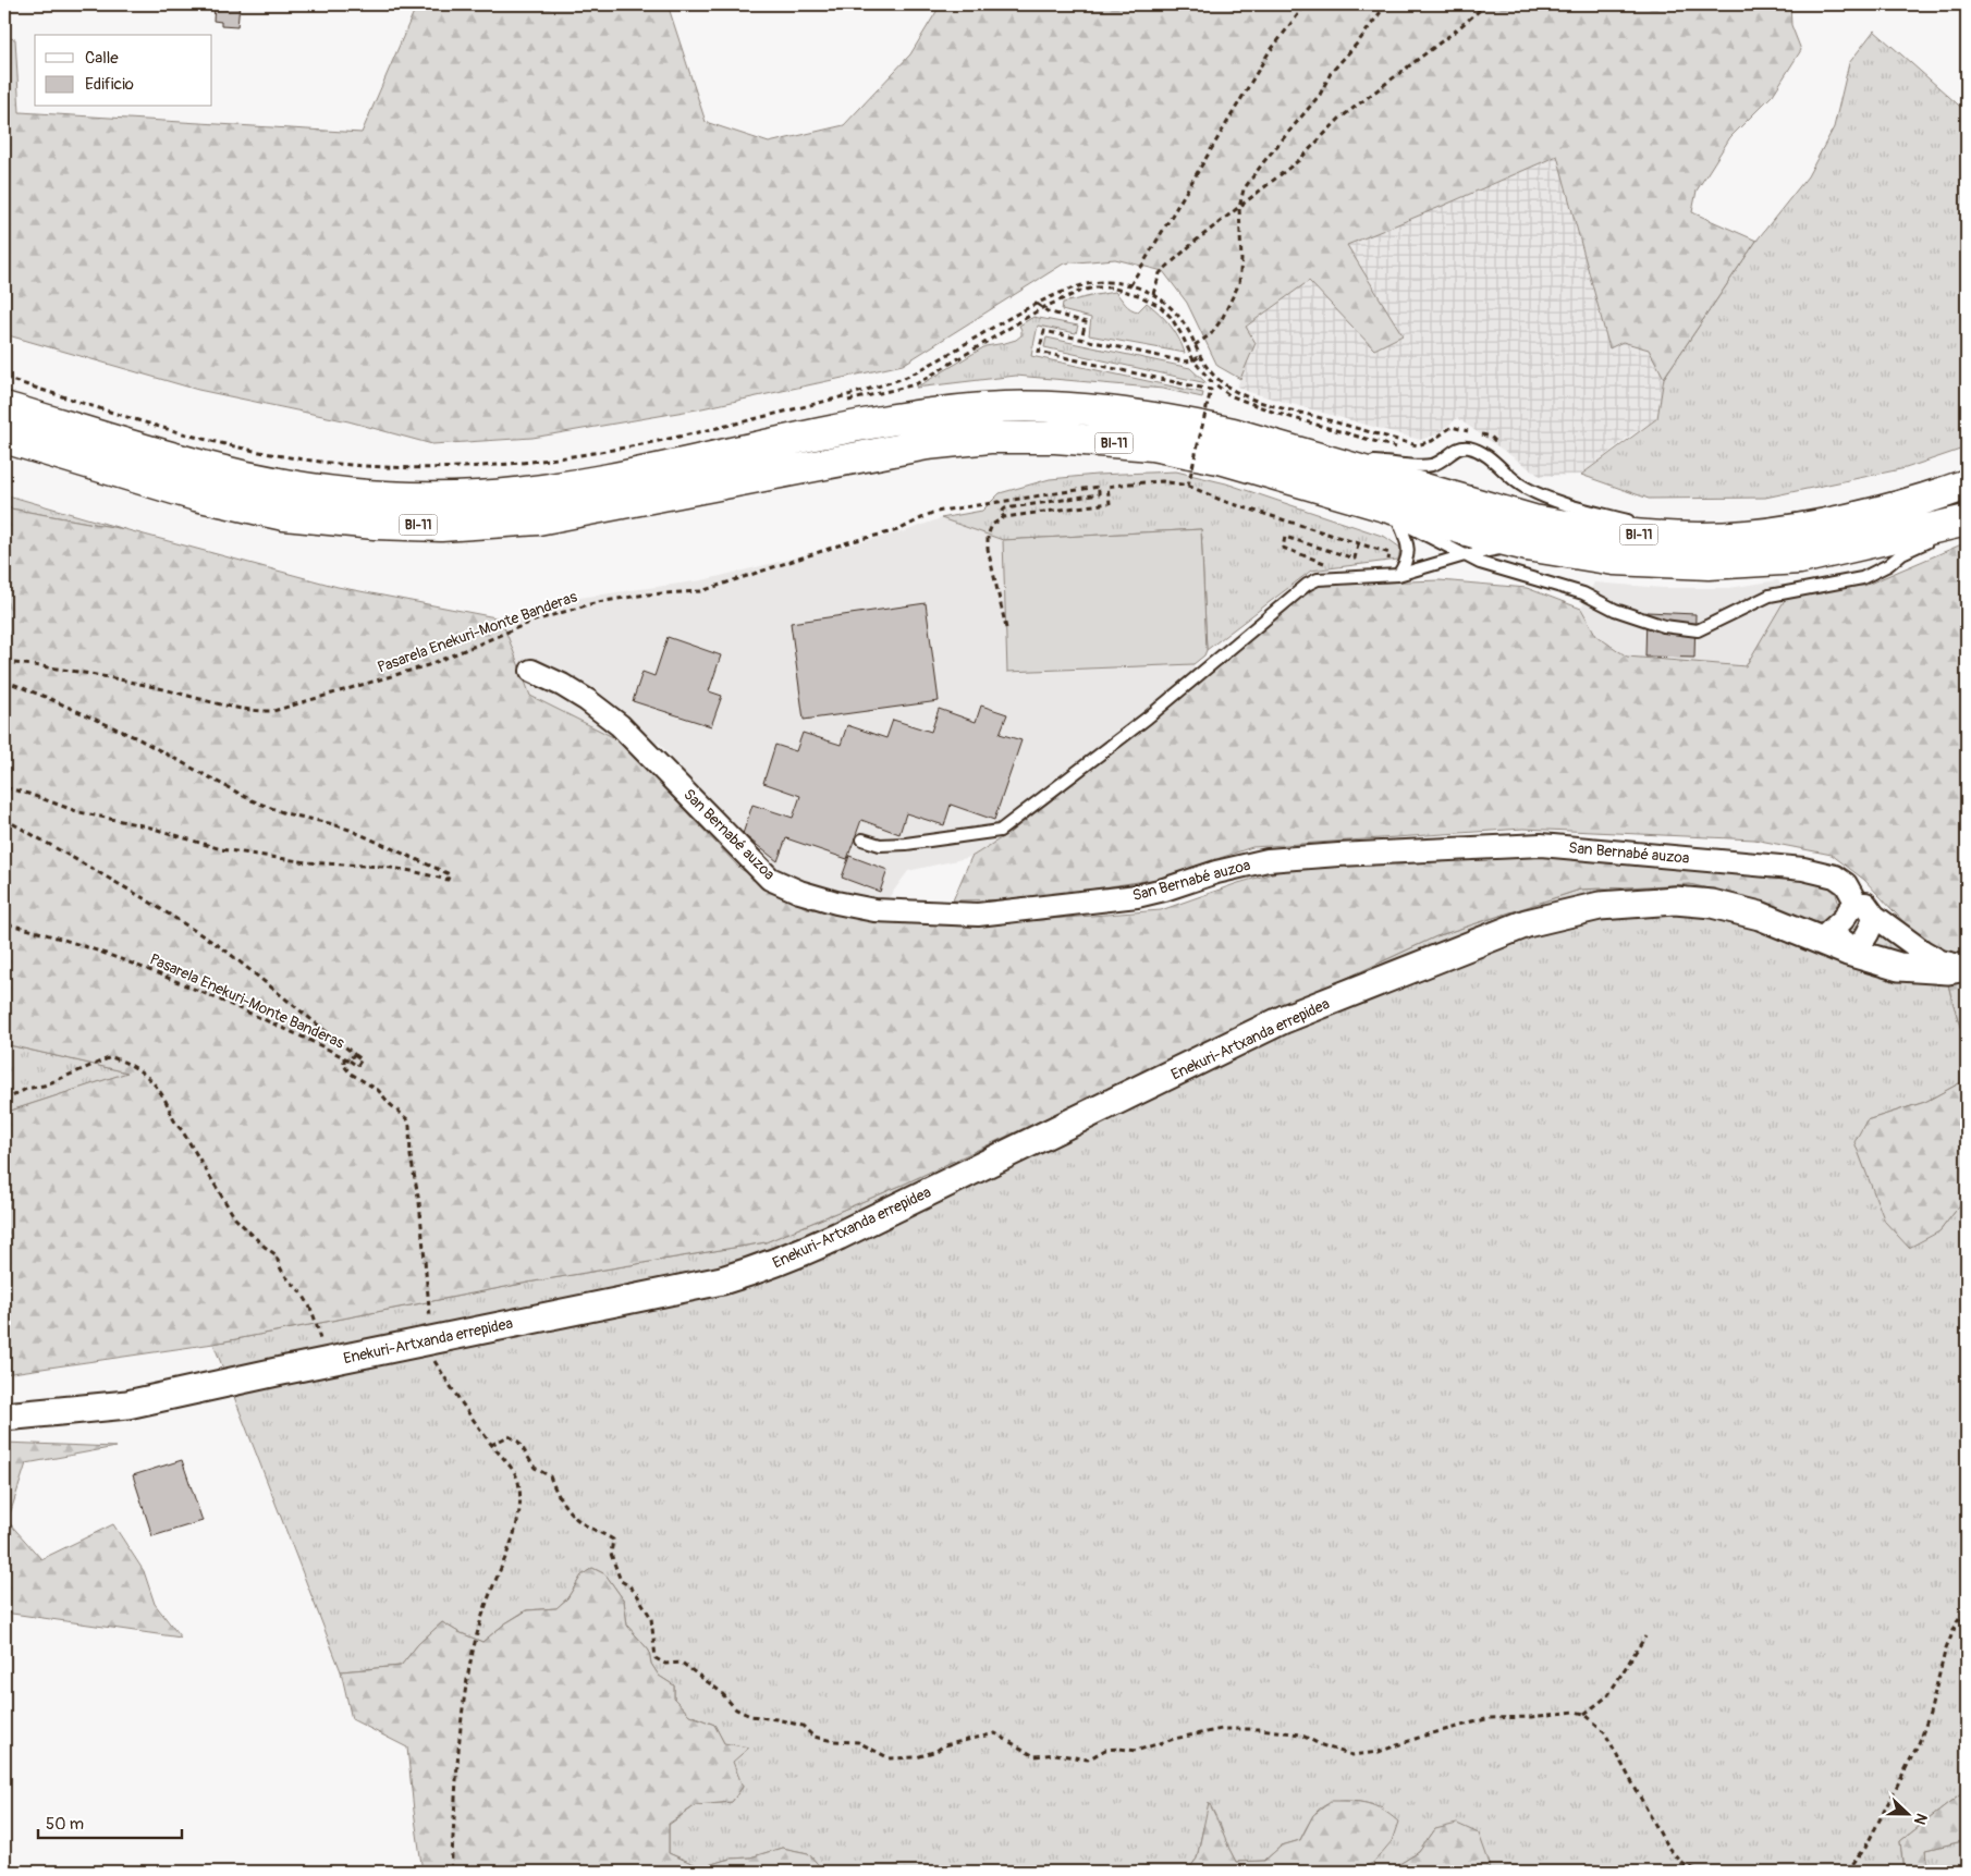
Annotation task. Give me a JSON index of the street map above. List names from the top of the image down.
{
  "streets": {
    "main road": ["BI-11"],
    "street": ["San Bernabé auzoa", "Enekuri-Artxanda errepidea"],
    "path": ["Pasarela Enekuri-Monte Banderas"]
  },
  "legend": ["Calle", "Edificio"],
  "scale_bar": "50 m",
  "north": "right"
}
